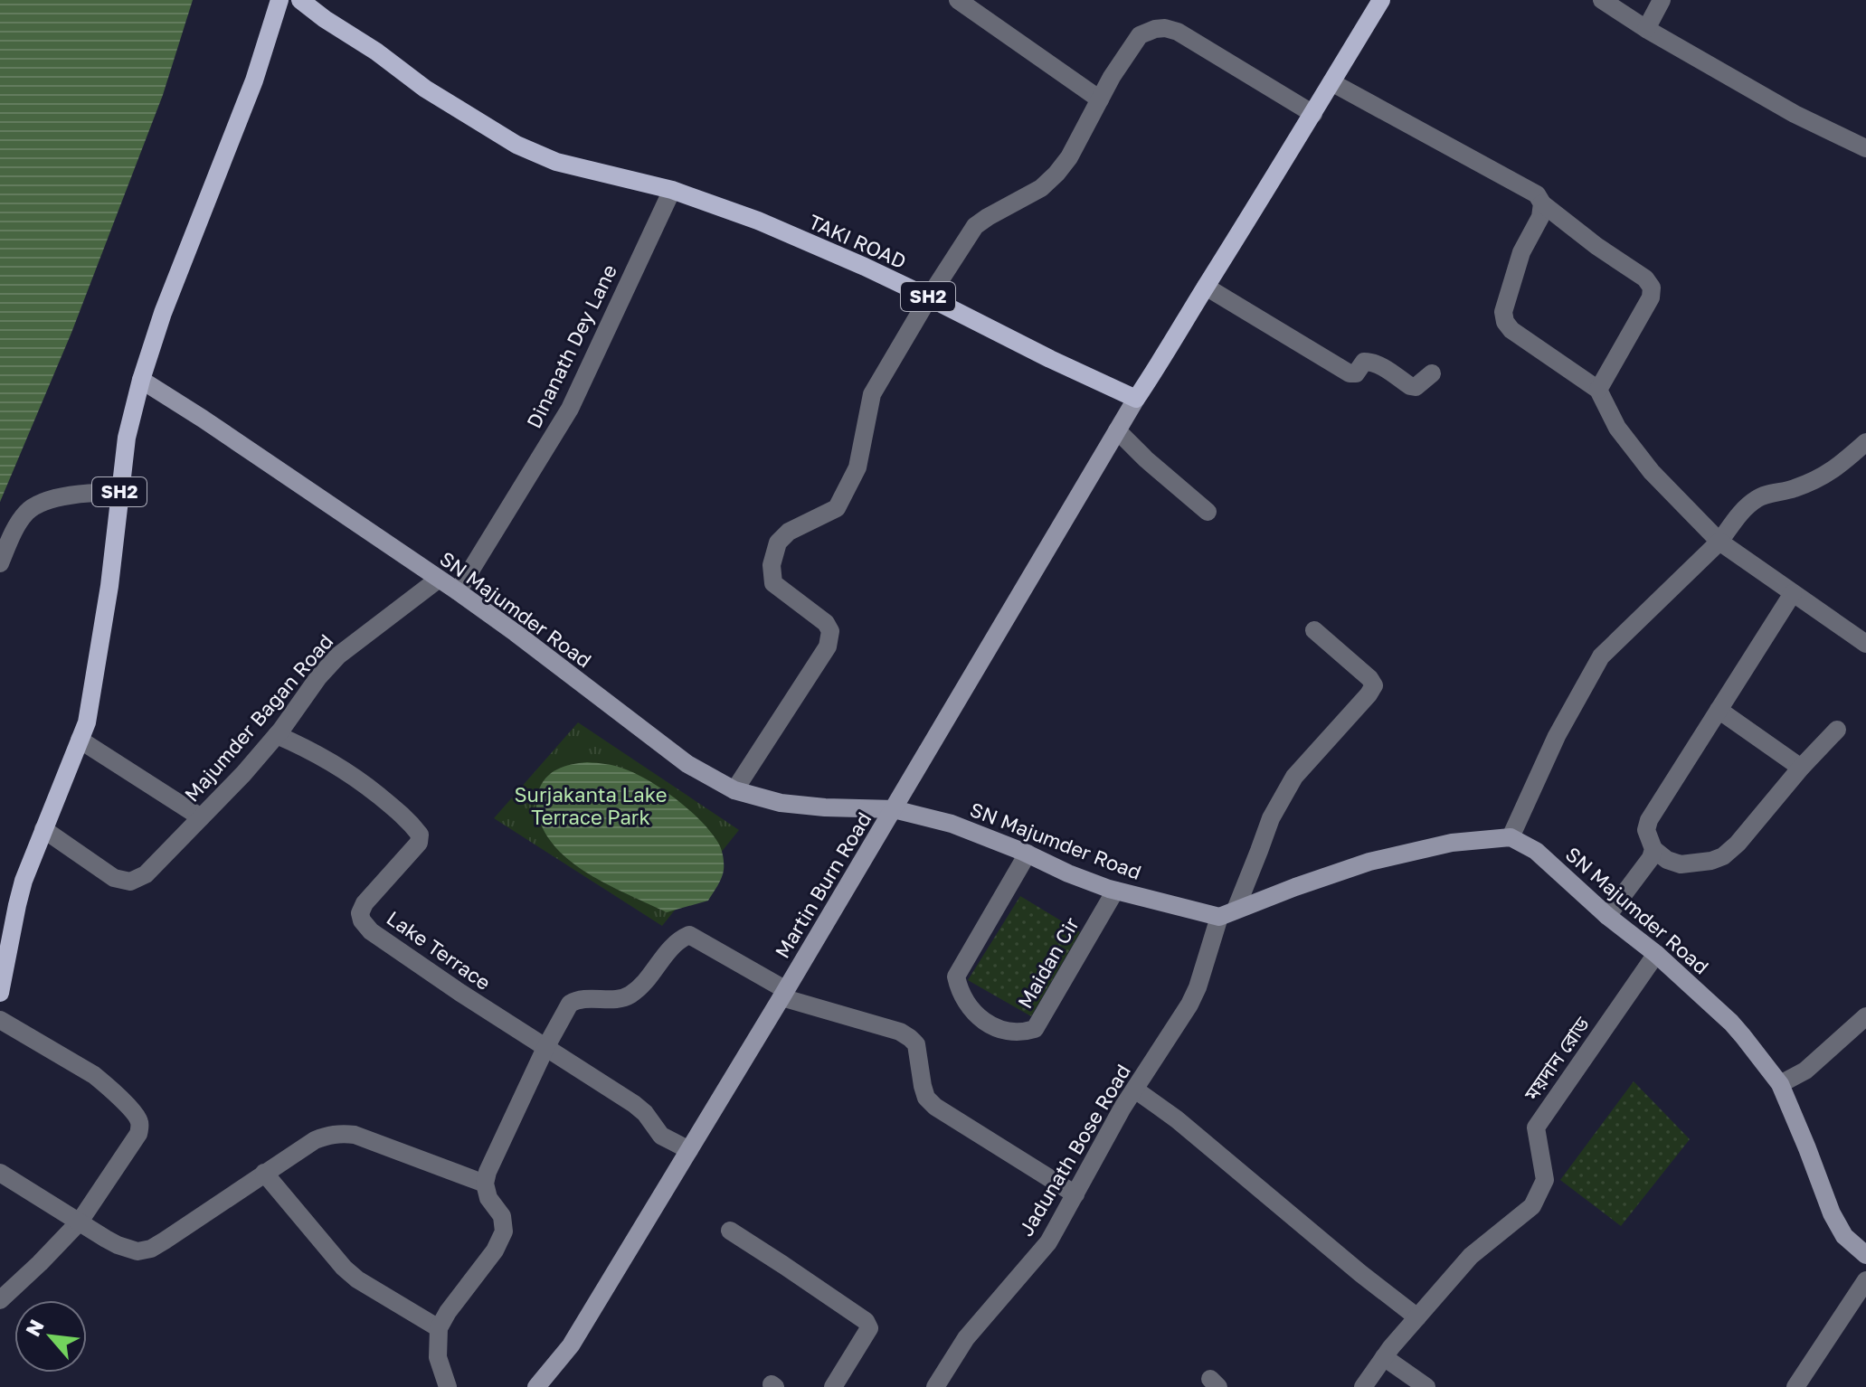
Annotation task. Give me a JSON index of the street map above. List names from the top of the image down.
{
  "streets": {
    "main road": [
      "TAKI ROAD",
      "SH2",
      "SN Majumder Road",
      "Martin Burn Road"
    ],
    "street": [
      "Dinanath Dey Lane",
      "Majumder Bagan Road",
      "Lake Terrace",
      "Maidan Cir",
      "ময়দান রোড",
      "Jadunath Bose Road"
    ]
  },
  "crossings": [
    ["TAKI ROAD", "Dinanath Dey Lane"],
    ["TAKI ROAD", "Martin Burn Road"],
    ["SH2", "SN Majumder Road"],
    ["SH2", "Majumder Bagan Road"],
    ["Dinanath Dey Lane", "SN Majumder Road"],
    ["SN Majumder Road", "Majumder Bagan Road"],
    ["SN Majumder Road", "Martin Burn Road"],
    ["SN Majumder Road", "Maidan Cir"],
    ["SN Majumder Road", "ময়দান রোড"],
    ["SN Majumder Road", "Jadunath Bose Road"],
    ["Majumder Bagan Road", "Lake Terrace"],
    ["Martin Burn Road", "Lake Terrace"]
  ],
  "parks": ["Surjakanta Lake Terrace Park"],
  "north": "top left"
}
